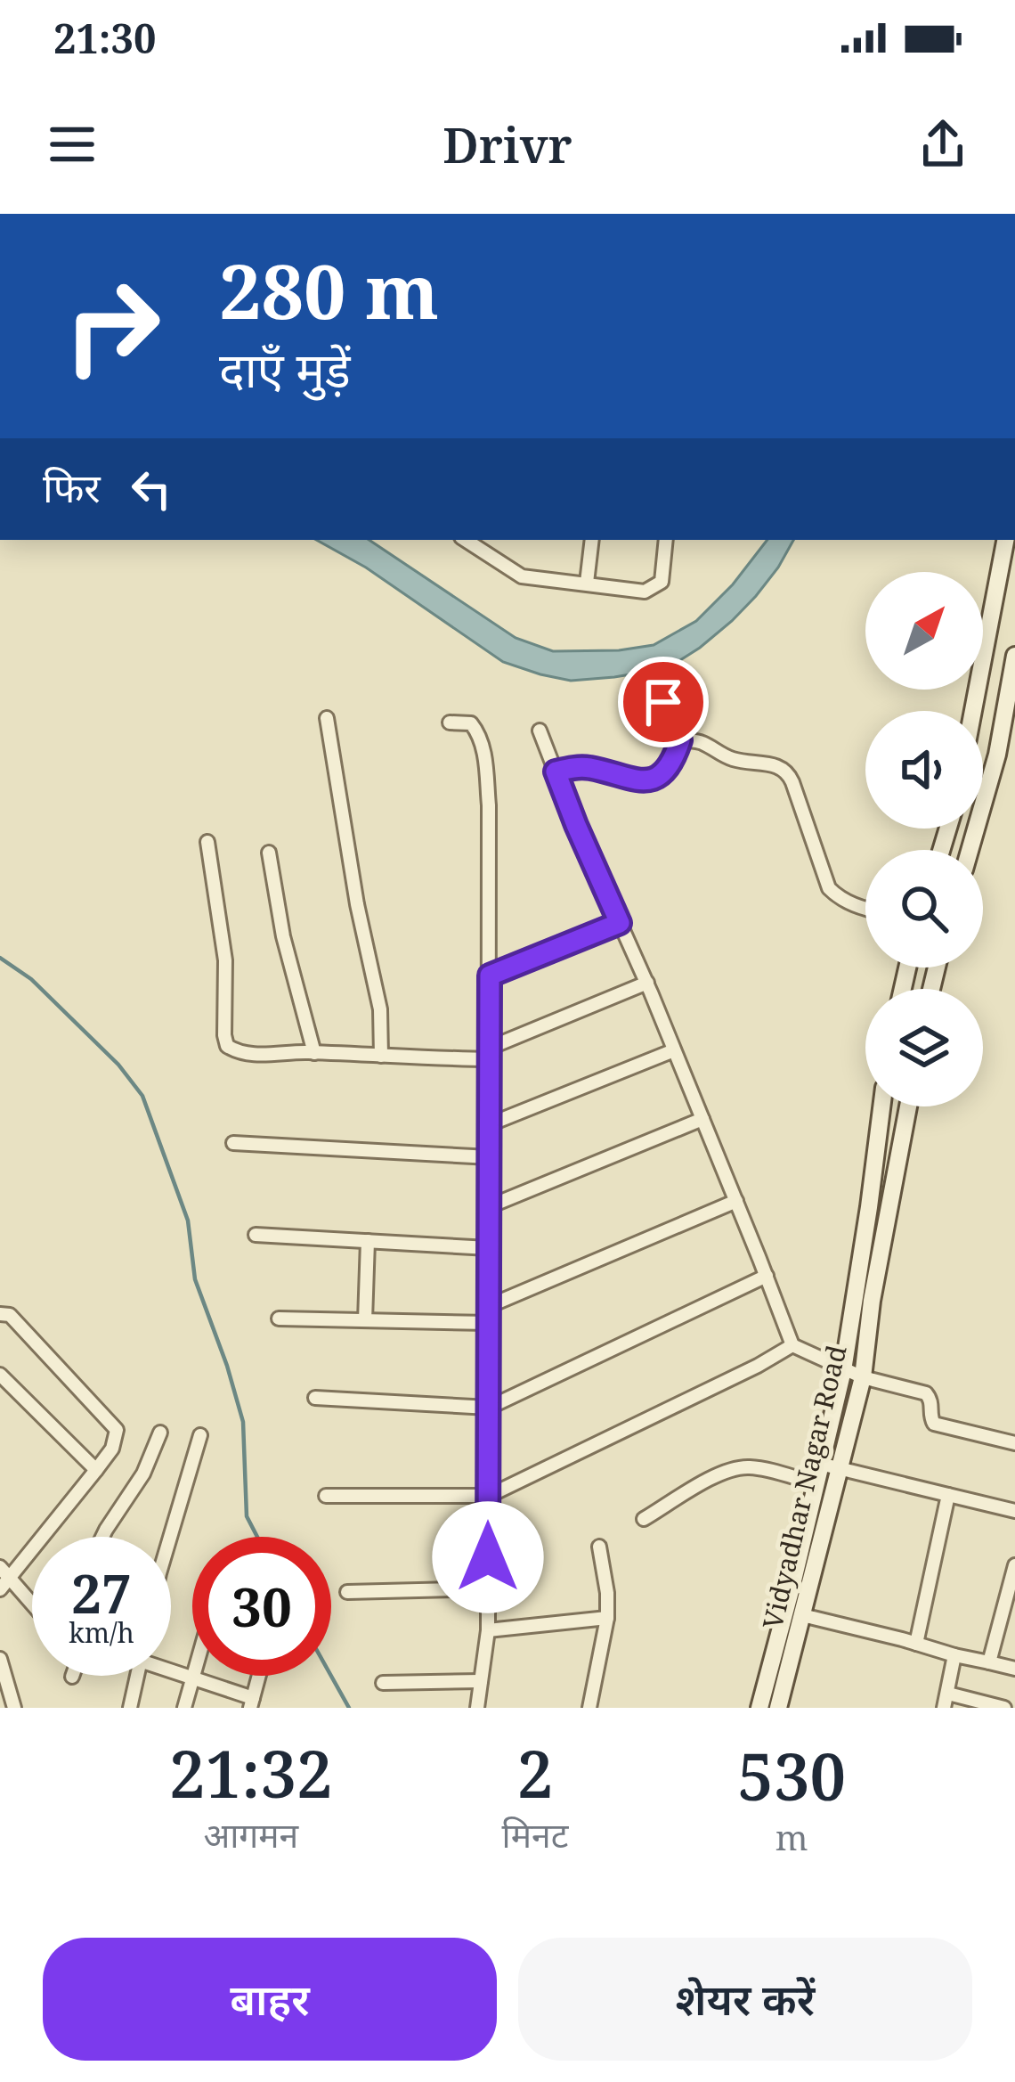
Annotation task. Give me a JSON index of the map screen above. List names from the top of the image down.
{
  "streets": {
    "main road": ["Vidyadhar Nagar Road"]
  },
  "north": "top right",
  "page": {
    "status": "21:30",
    "header": "Drivr",
    "turn": ["280 m", "दाएँ मुड़ें"],
    "then": "फिर",
    "speed": "27 km/h",
    "limit": "30",
    "eta": [
      "21:32",
      "आगमन",
      "2",
      "मिनट",
      "530",
      "m"
    ],
    "buttons": ["बाहर", "शेयर करें"]
  }
}
